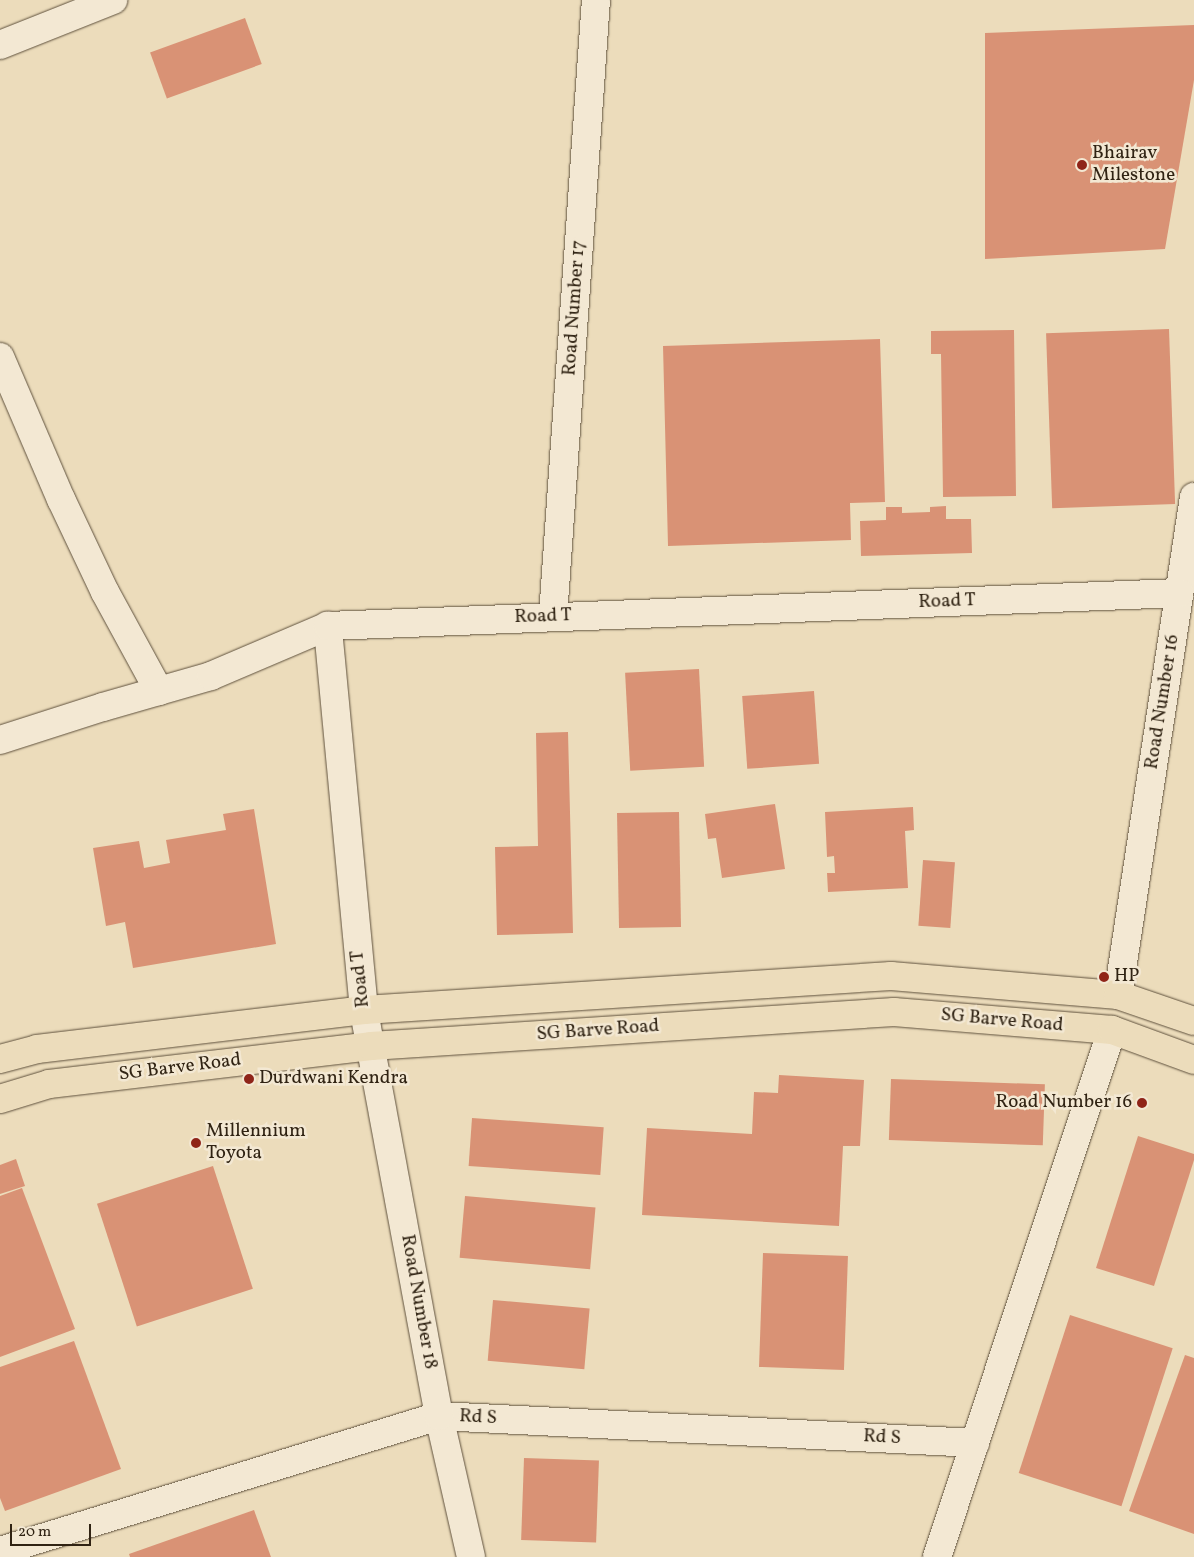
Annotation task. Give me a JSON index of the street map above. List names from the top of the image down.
{
  "streets": {
    "main road": ["SG Barve Road"],
    "street": [
      "Road Number 17",
      "Road T",
      "Road Number 16",
      "Road Number 18",
      "Rd S"
    ]
  },
  "crossings": [
    ["Road Number 17", "Road T"],
    ["Road T", "Road Number 16"],
    ["Road T", "SG Barve Road"],
    ["Road T", "Road Number 18"],
    ["Road Number 16", "SG Barve Road"],
    ["SG Barve Road", "Road Number 18"],
    ["Road Number 18", "Rd S"]
  ],
  "places": [
    "Bhairav Milestone",
    "HP",
    "Durdwani Kendra",
    "Road Number 16",
    "Millennium Toyota"
  ],
  "scale_bar": "20 m"
}
